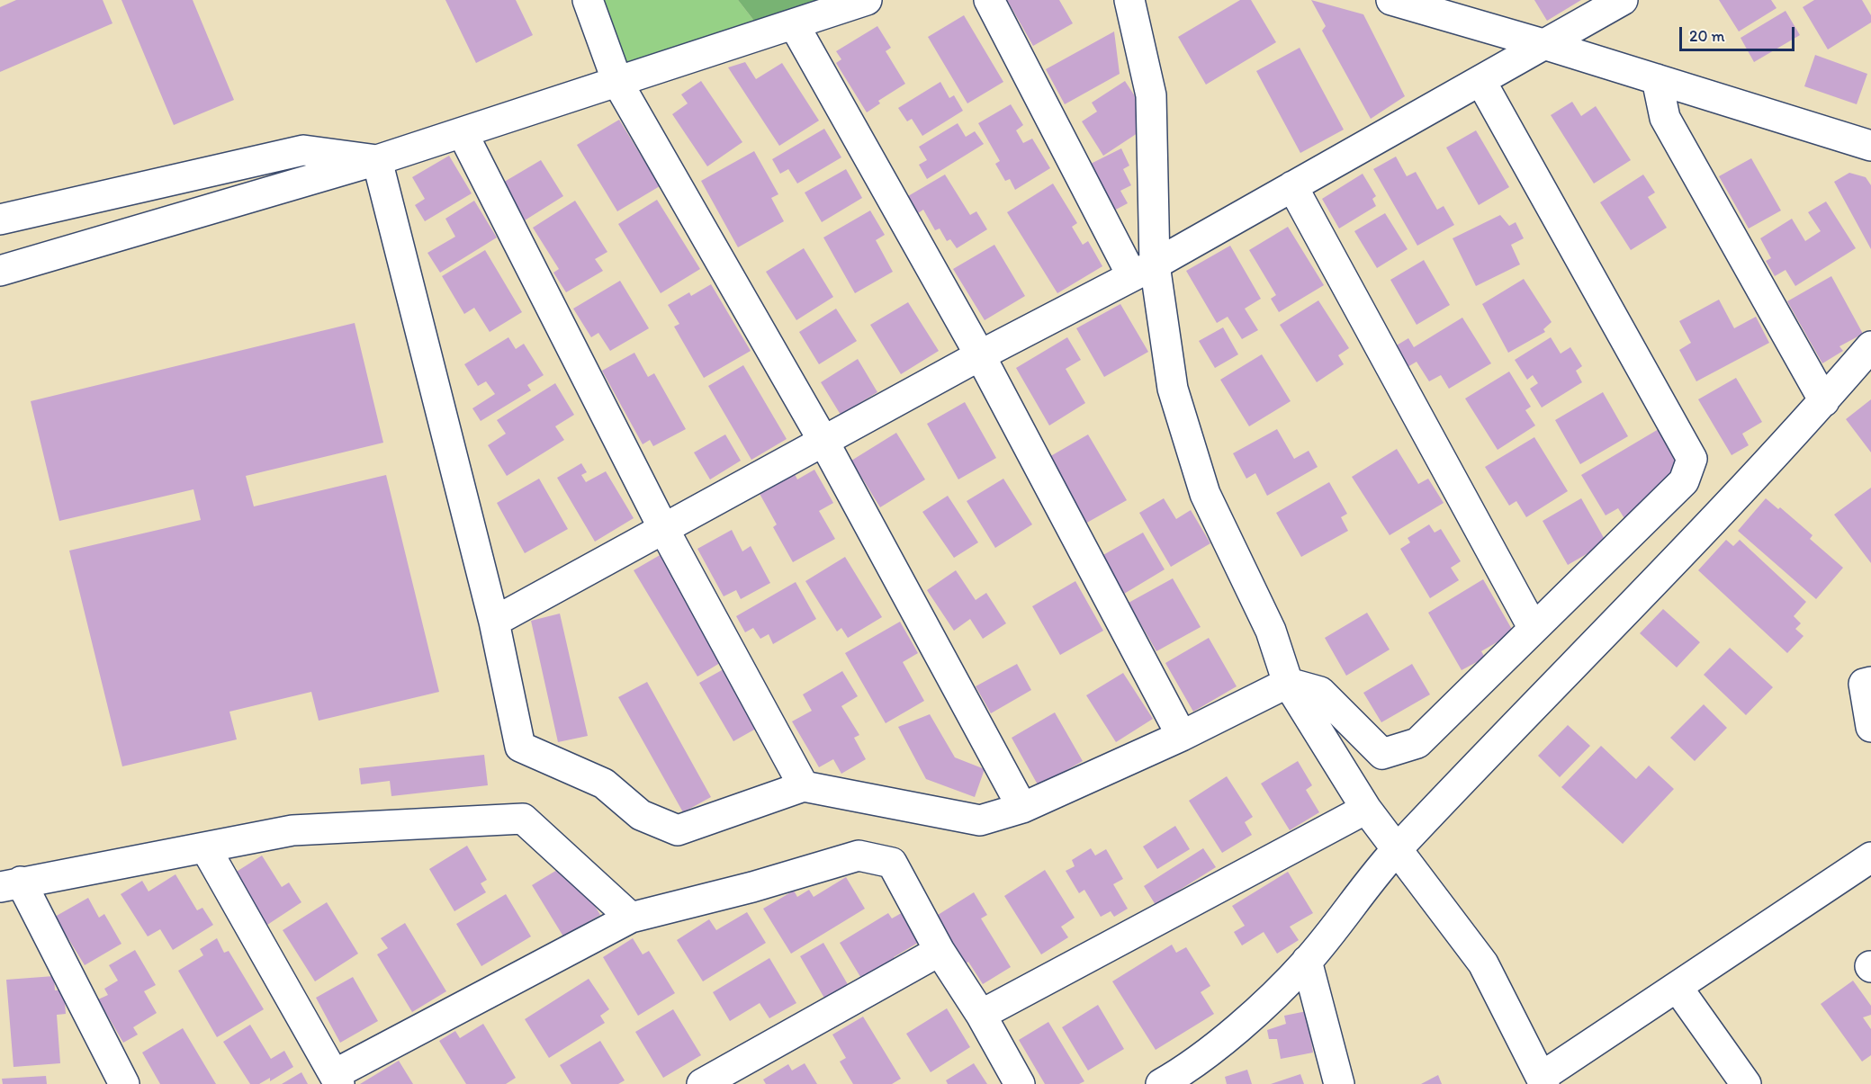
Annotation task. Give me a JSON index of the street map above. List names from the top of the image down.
{
  "scale_bar": "20 m"
}
